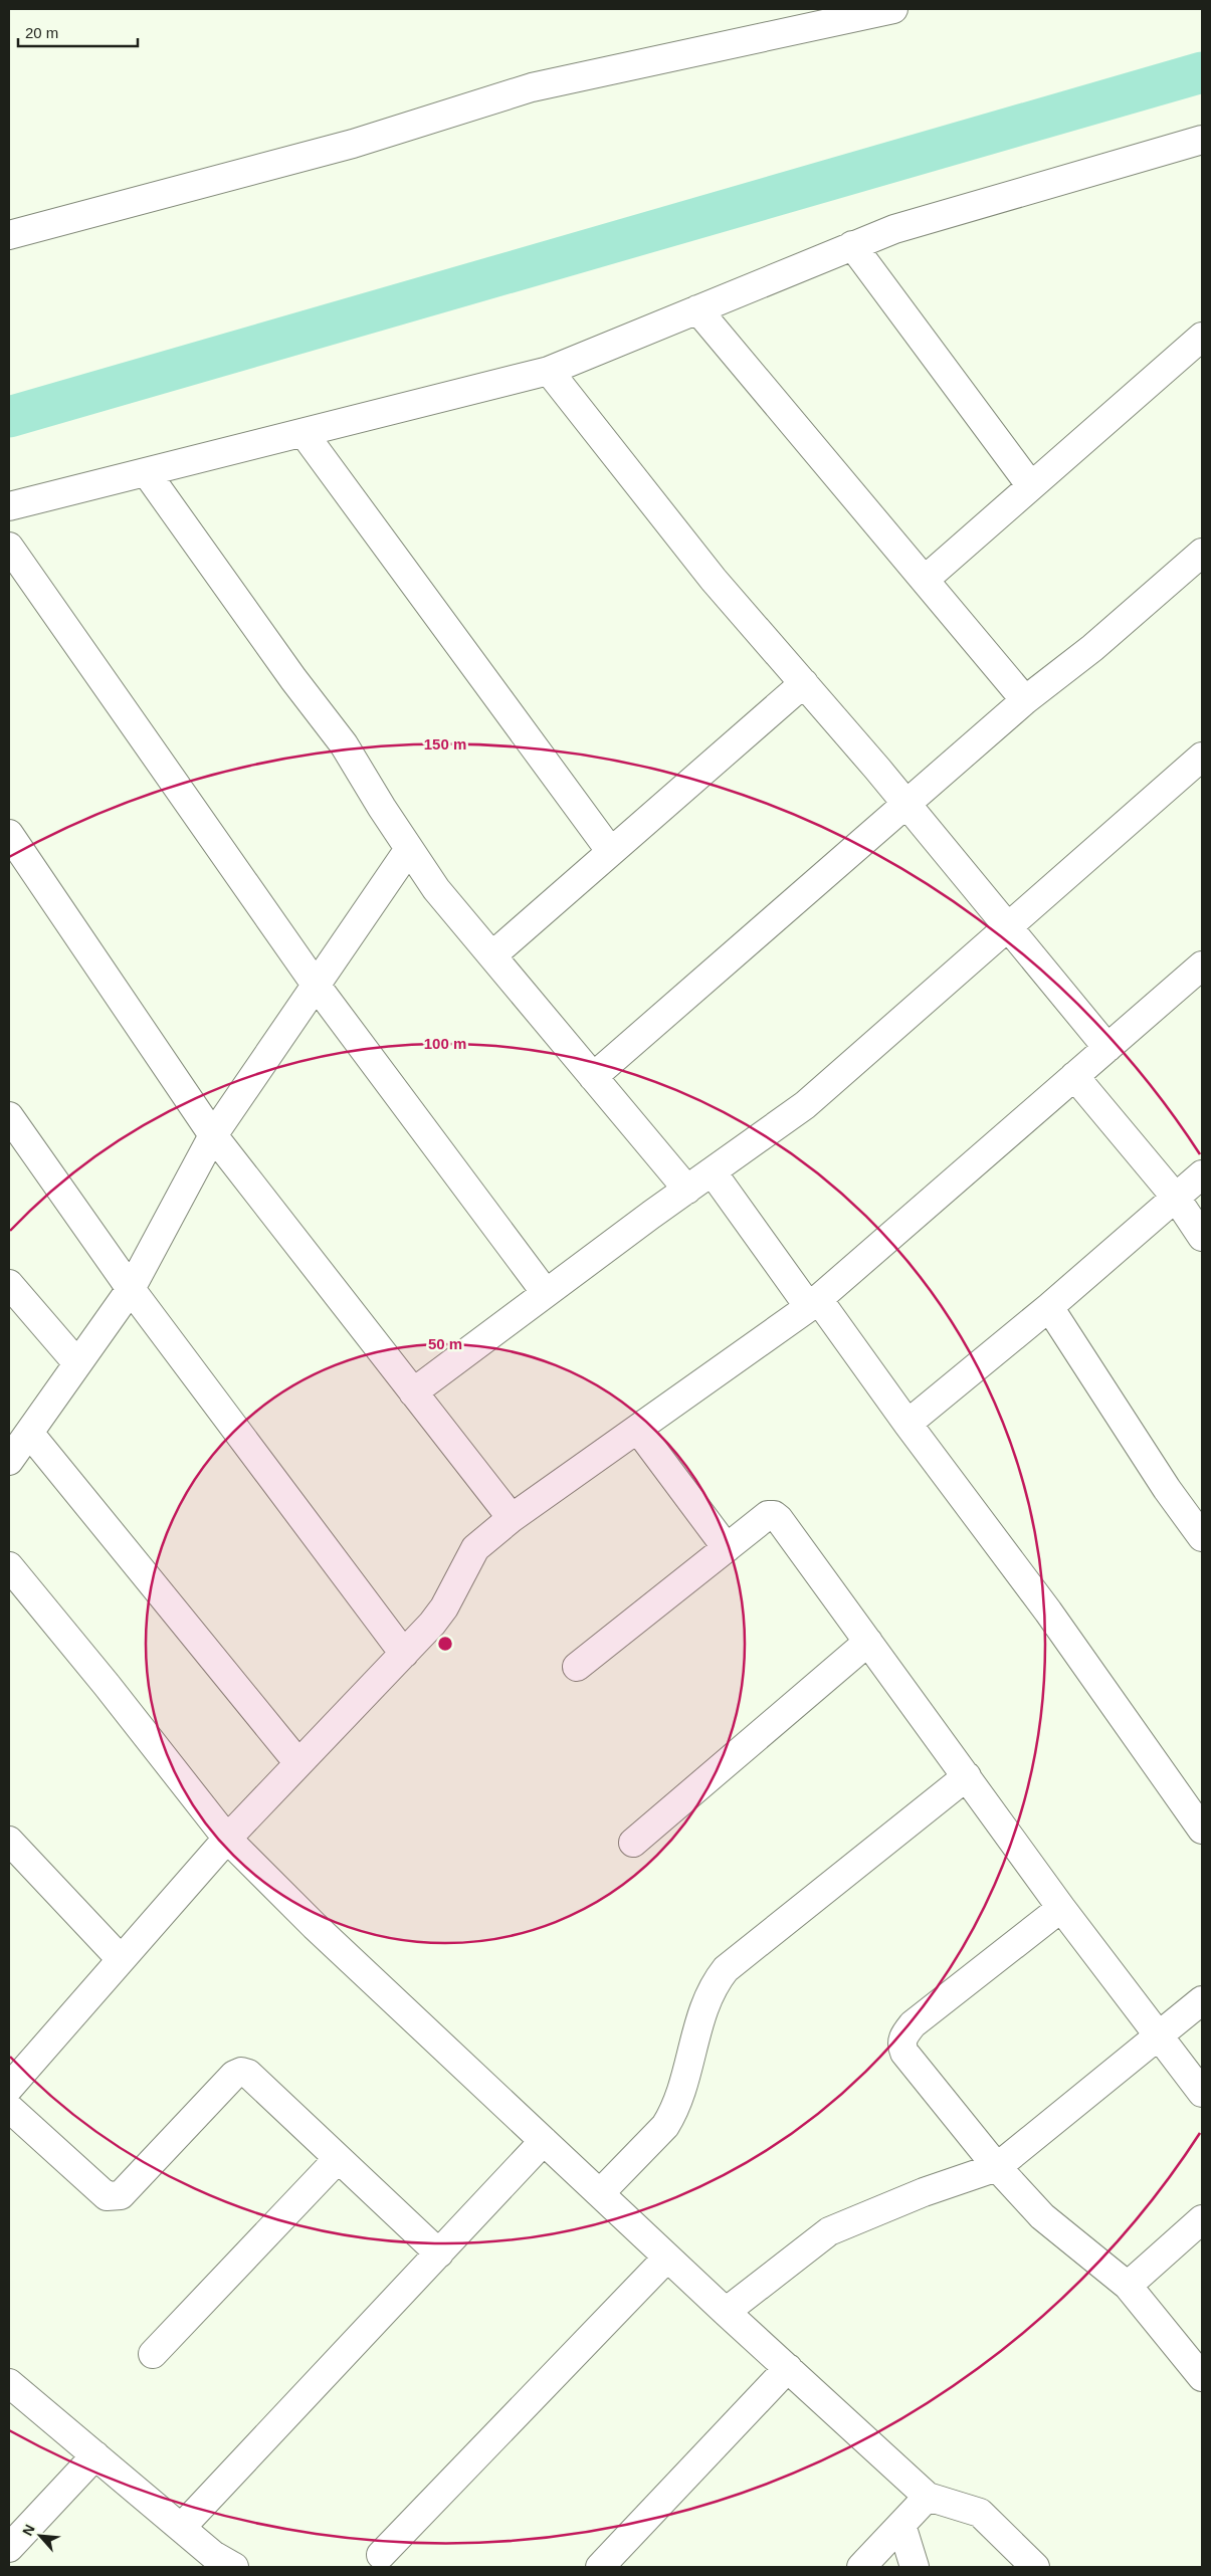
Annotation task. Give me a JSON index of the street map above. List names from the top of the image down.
{
  "scale_bar": "20 m",
  "north": "top left",
  "rings": ["150 m", "100 m", "50 m"]
}
